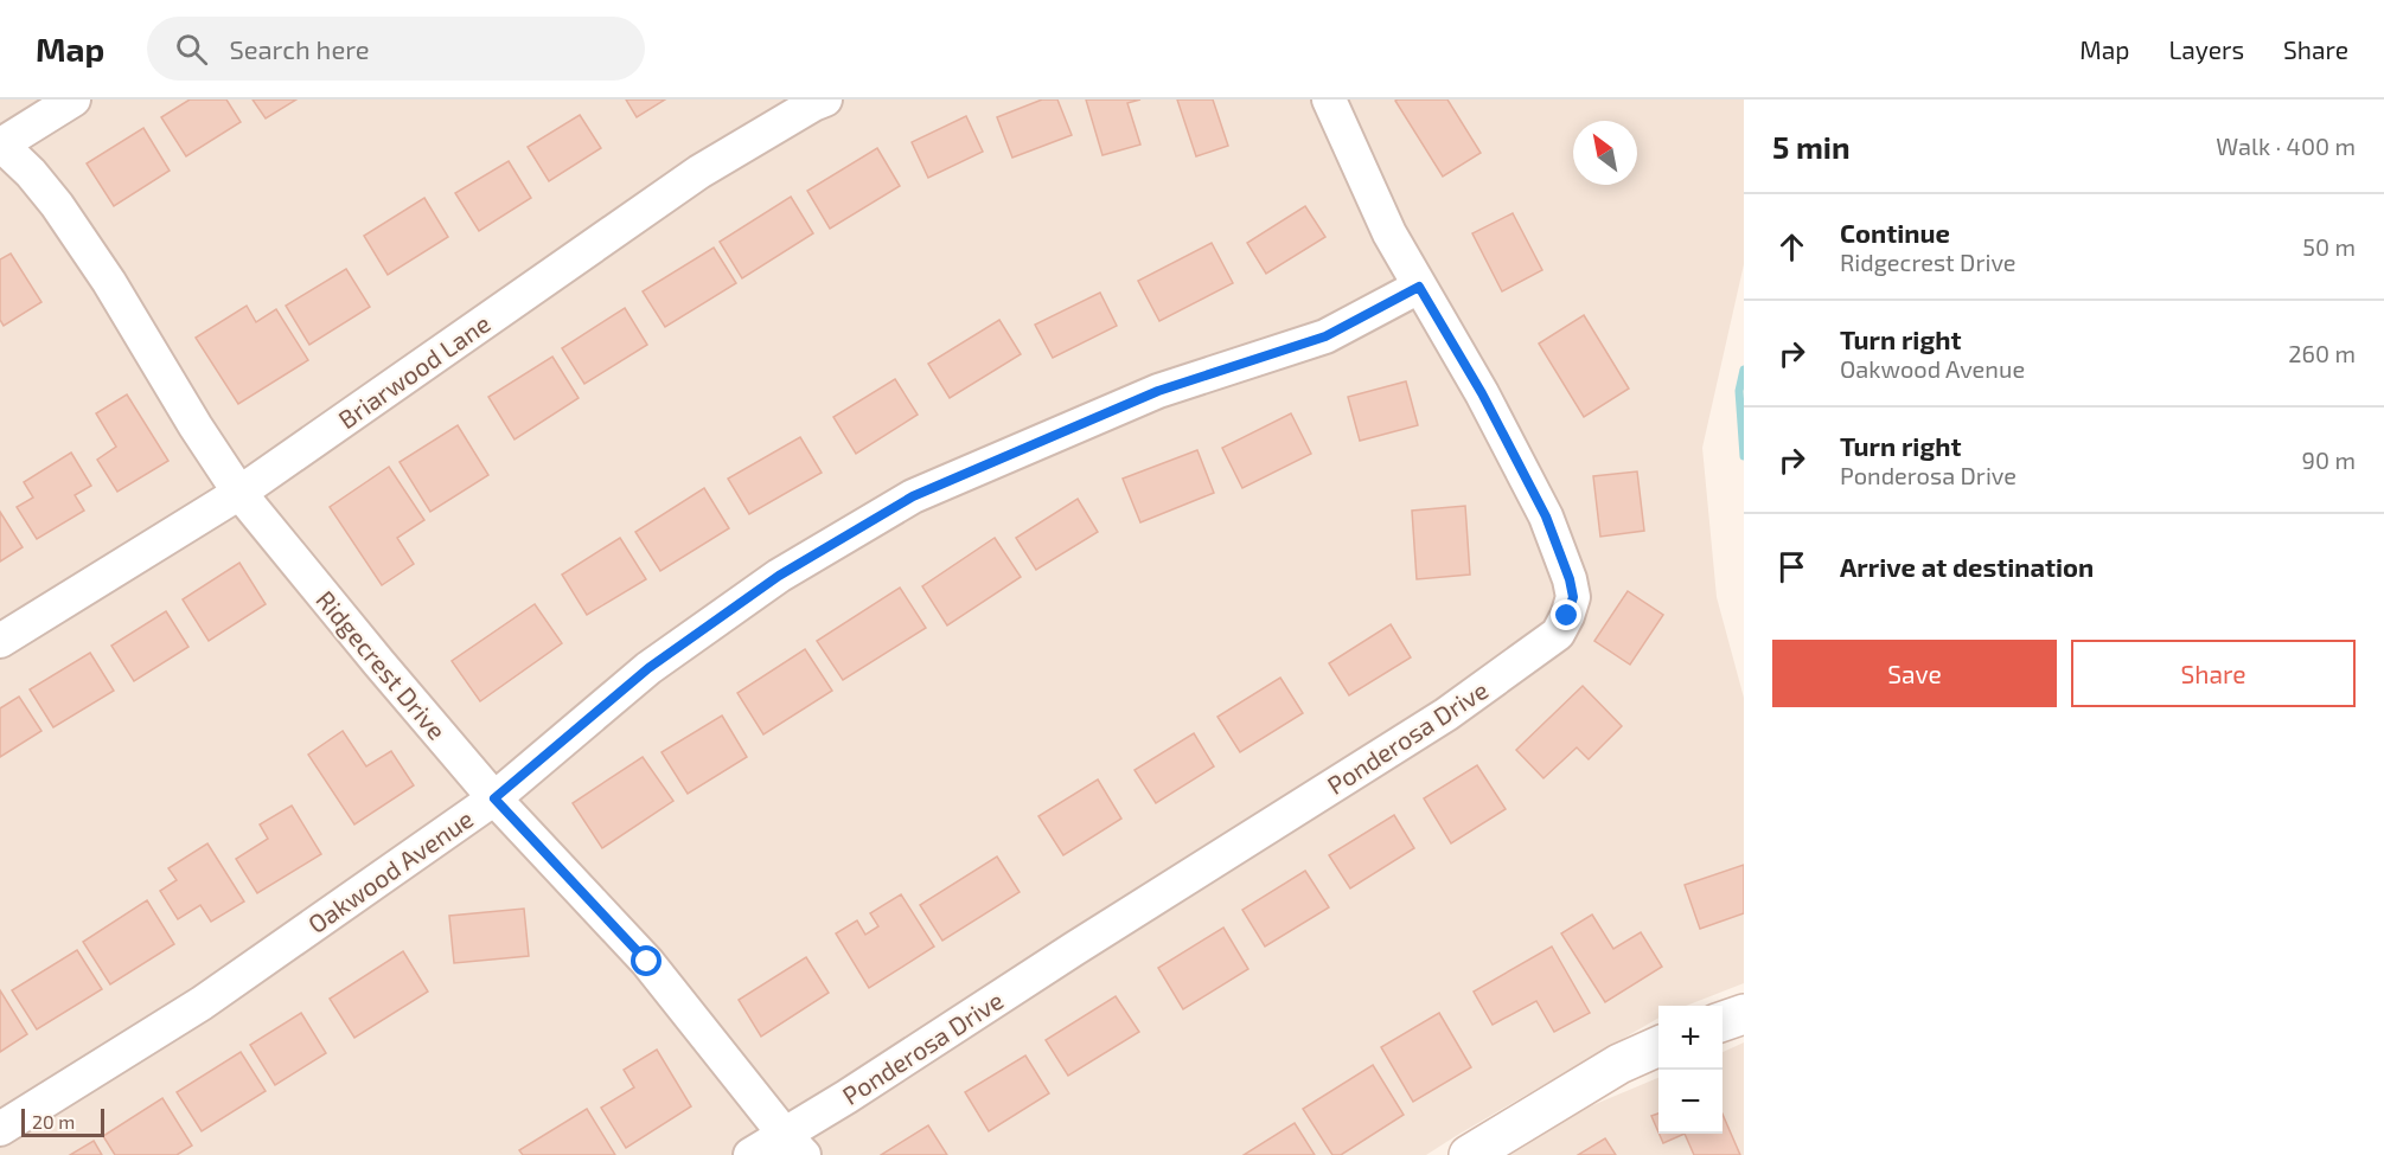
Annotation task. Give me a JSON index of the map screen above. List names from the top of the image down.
{
  "streets": {
    "street": [
      "Briarwood Lane",
      "Ridgecrest Drive",
      "Ponderosa Drive",
      "Oakwood Avenue"
    ]
  },
  "crossings": [
    ["Briarwood Lane", "Ridgecrest Drive"],
    ["Ridgecrest Drive", "Ponderosa Drive"],
    ["Ridgecrest Drive", "Oakwood Avenue"],
    ["Ponderosa Drive", "Oakwood Avenue"]
  ],
  "scale_bar": "20 m",
  "north": "top left",
  "page": {
    "header": "Map",
    "search": "Search here",
    "nav": ["Map", "Layers", "Share"],
    "heading": ["5 min", "Walk · 400 m"],
    "list": [
      ["Continue", "Ridgecrest Drive", "50 m"],
      ["Turn right", "Oakwood Avenue", "260 m"],
      ["Turn right", "Ponderosa Drive", "90 m"],
      "Arrive at destination"
    ],
    "buttons": ["Save", "Share"],
    "map_buttons": ["+", "−"],
    "scale": "20 m"
  }
}
